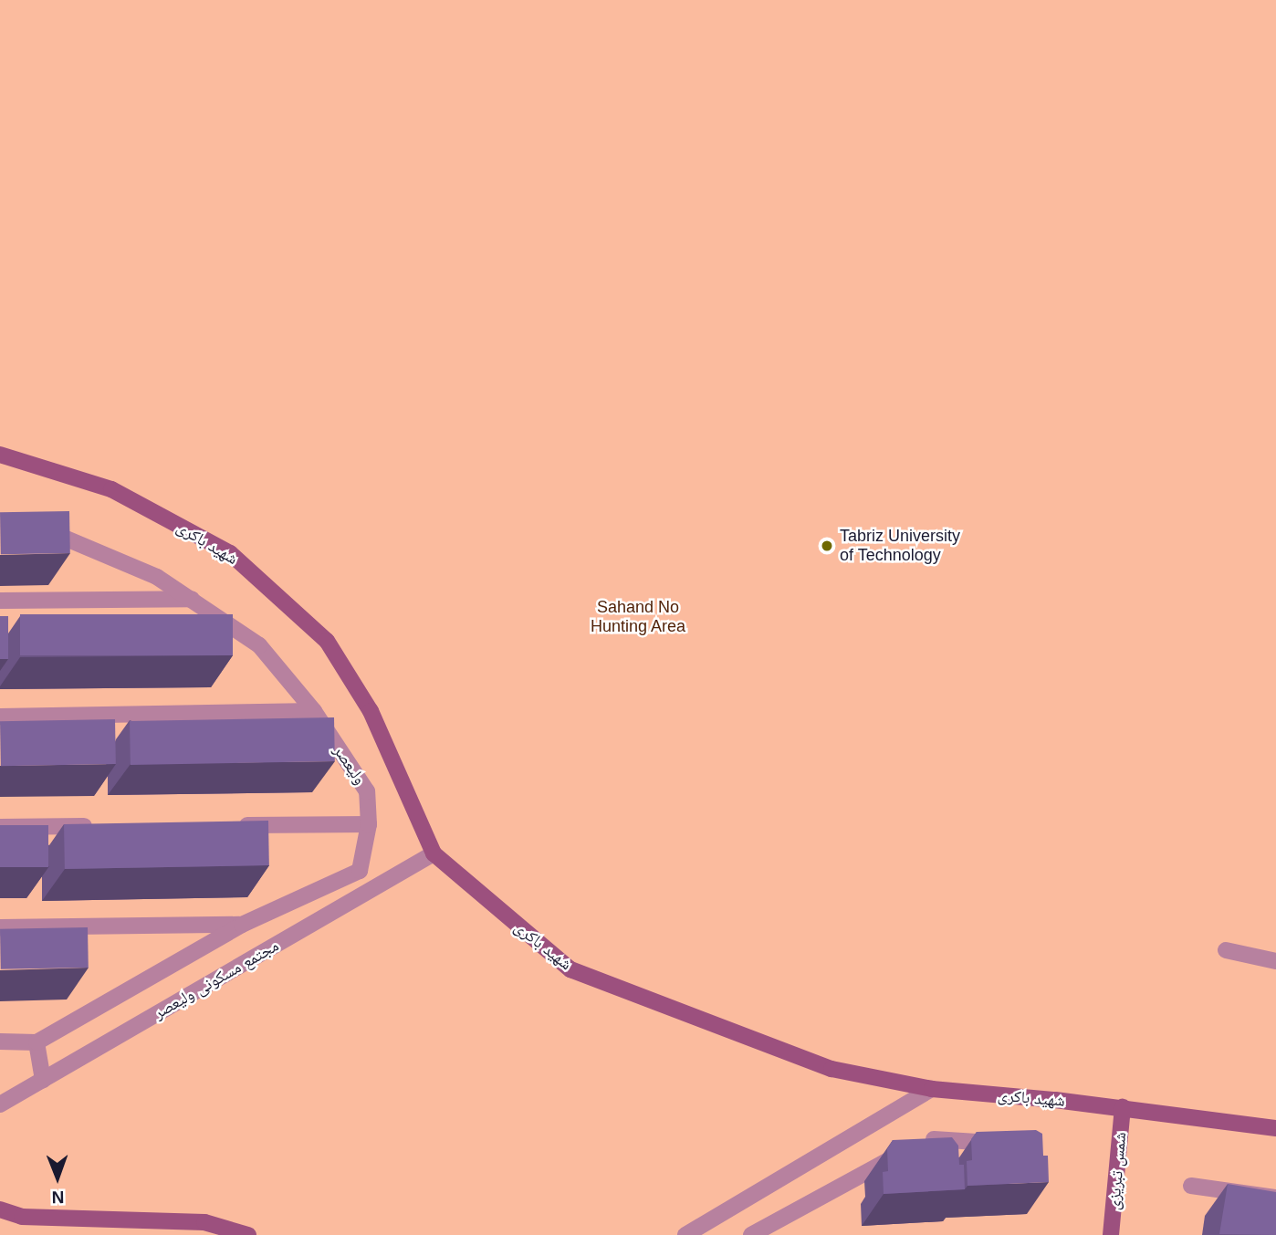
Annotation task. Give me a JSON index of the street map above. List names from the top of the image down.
{
  "streets": {
    "main road": ["شهید باکری", "شمس تبریزی"],
    "street": ["ولیعصر", "مجتمع مسکونی ولیعصر"]
  },
  "crossings": [
    ["شهید باکری", "مجتمع مسکونی ولیعصر"],
    ["شهید باکری", "شمس تبریزی"]
  ],
  "parks": ["Sahand No Hunting Area"],
  "places": ["Tabriz University of Technology"],
  "north": "bottom"
}
